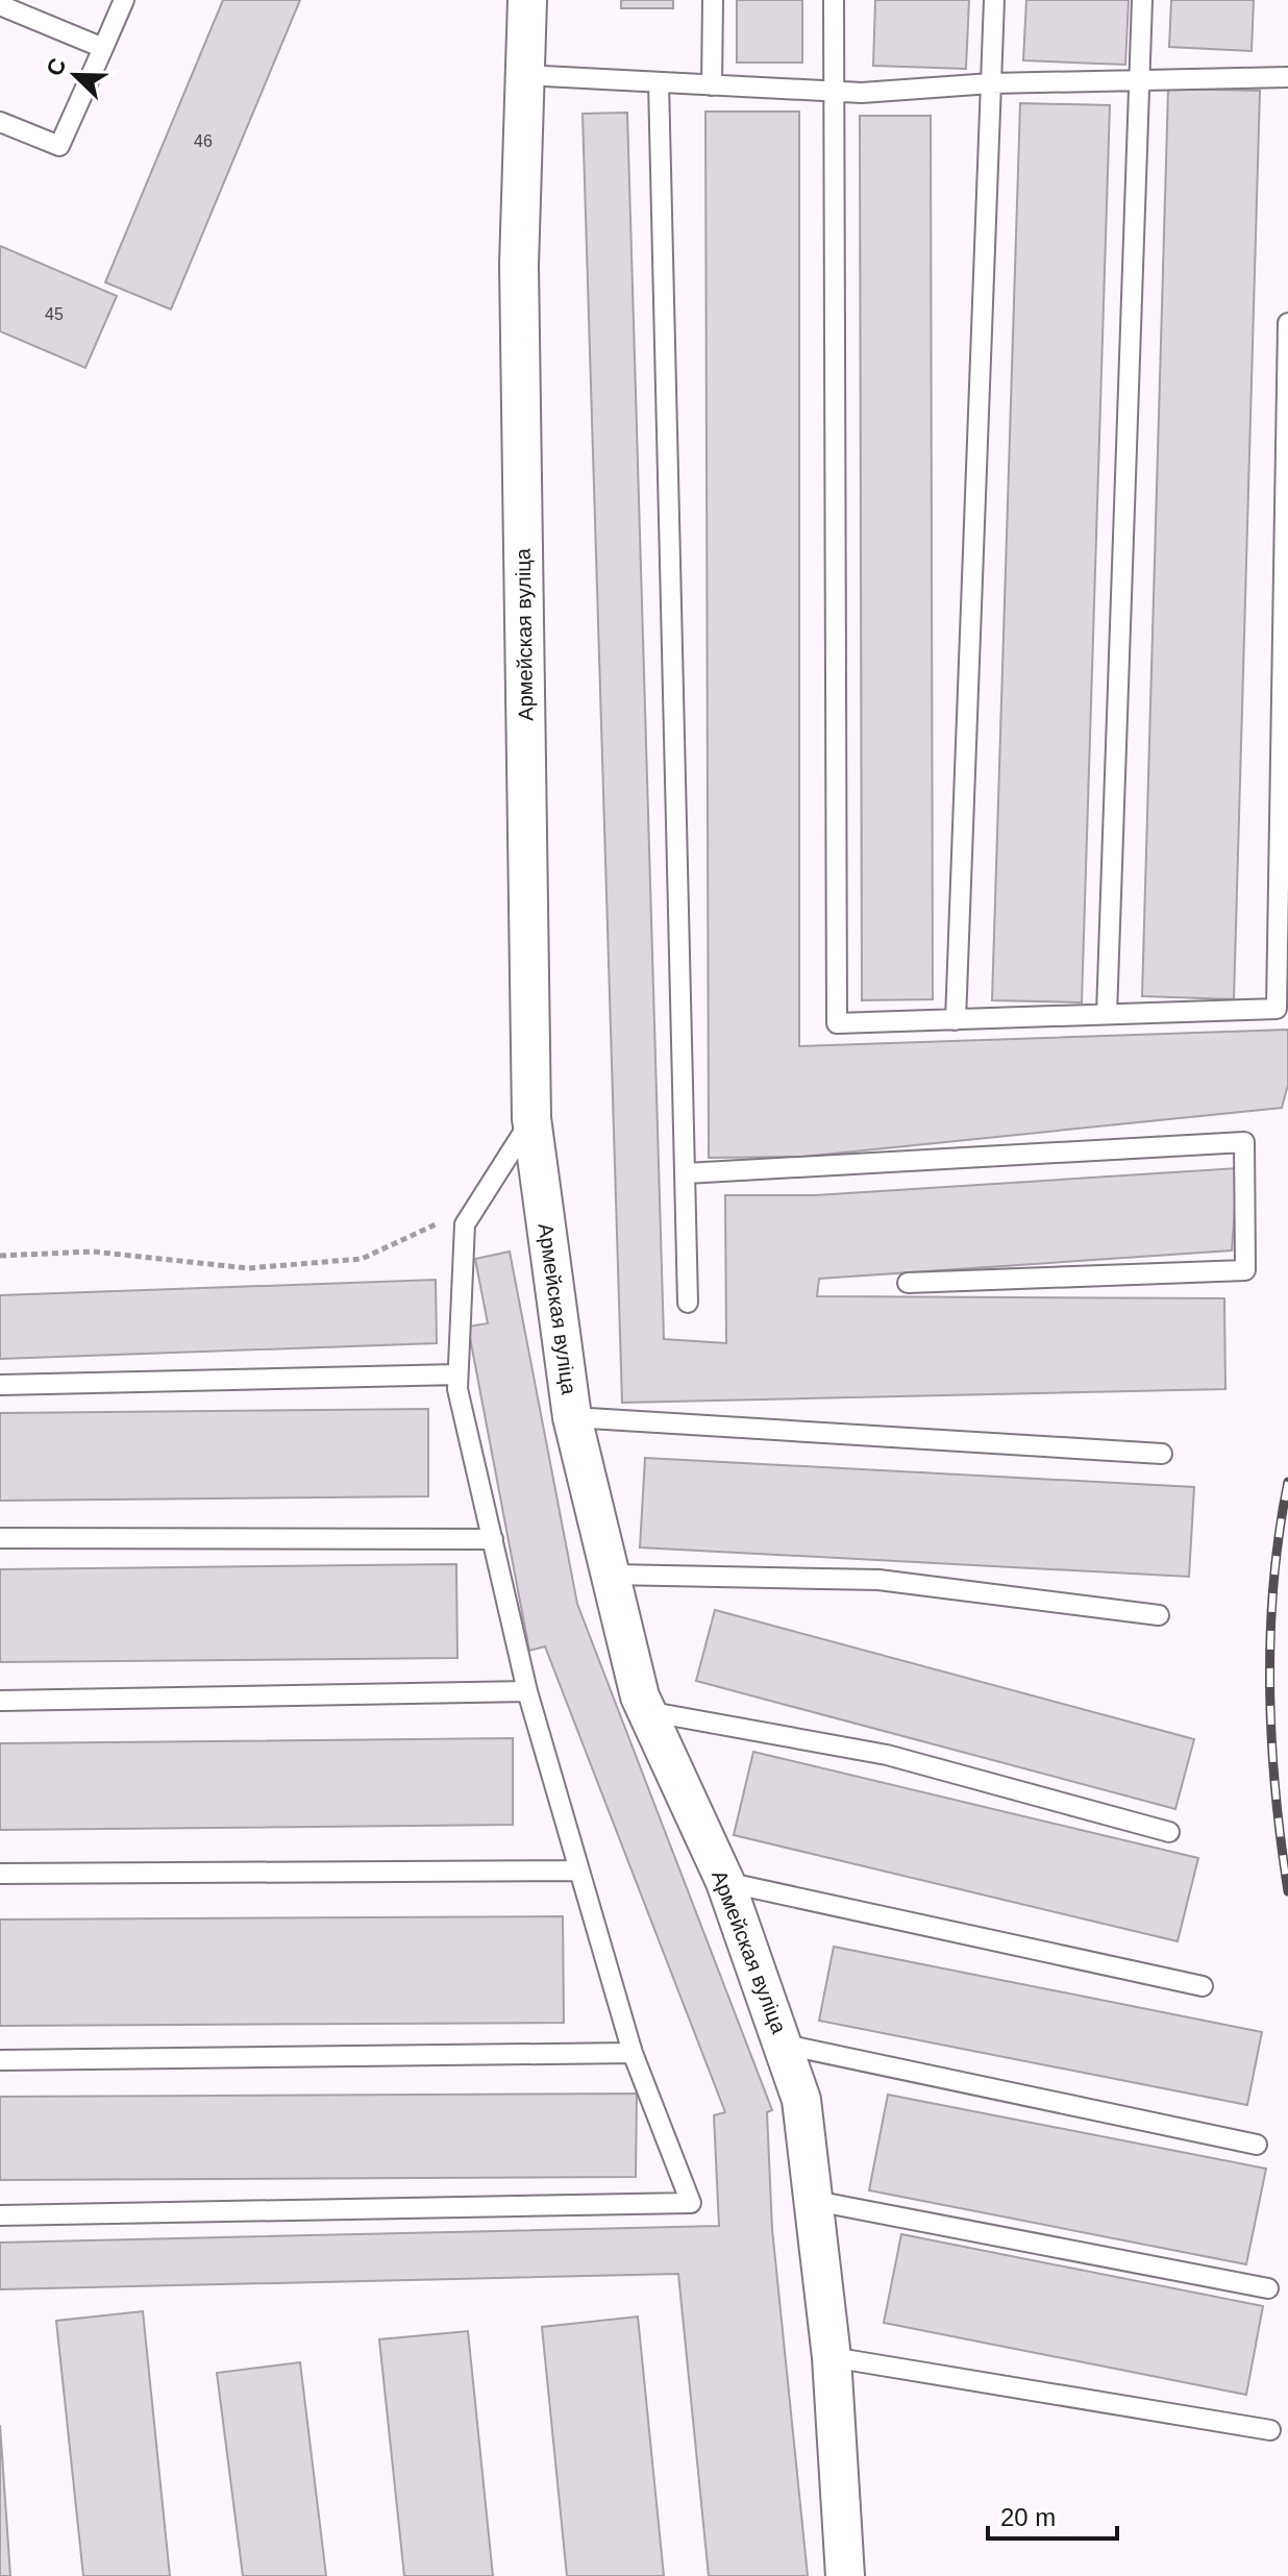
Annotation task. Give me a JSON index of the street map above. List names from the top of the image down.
{
  "streets": {
    "street": ["Армейская вуліца"]
  },
  "house_numbers": ["46", "45"],
  "scale_bar": "20 m",
  "north": "top left"
}
